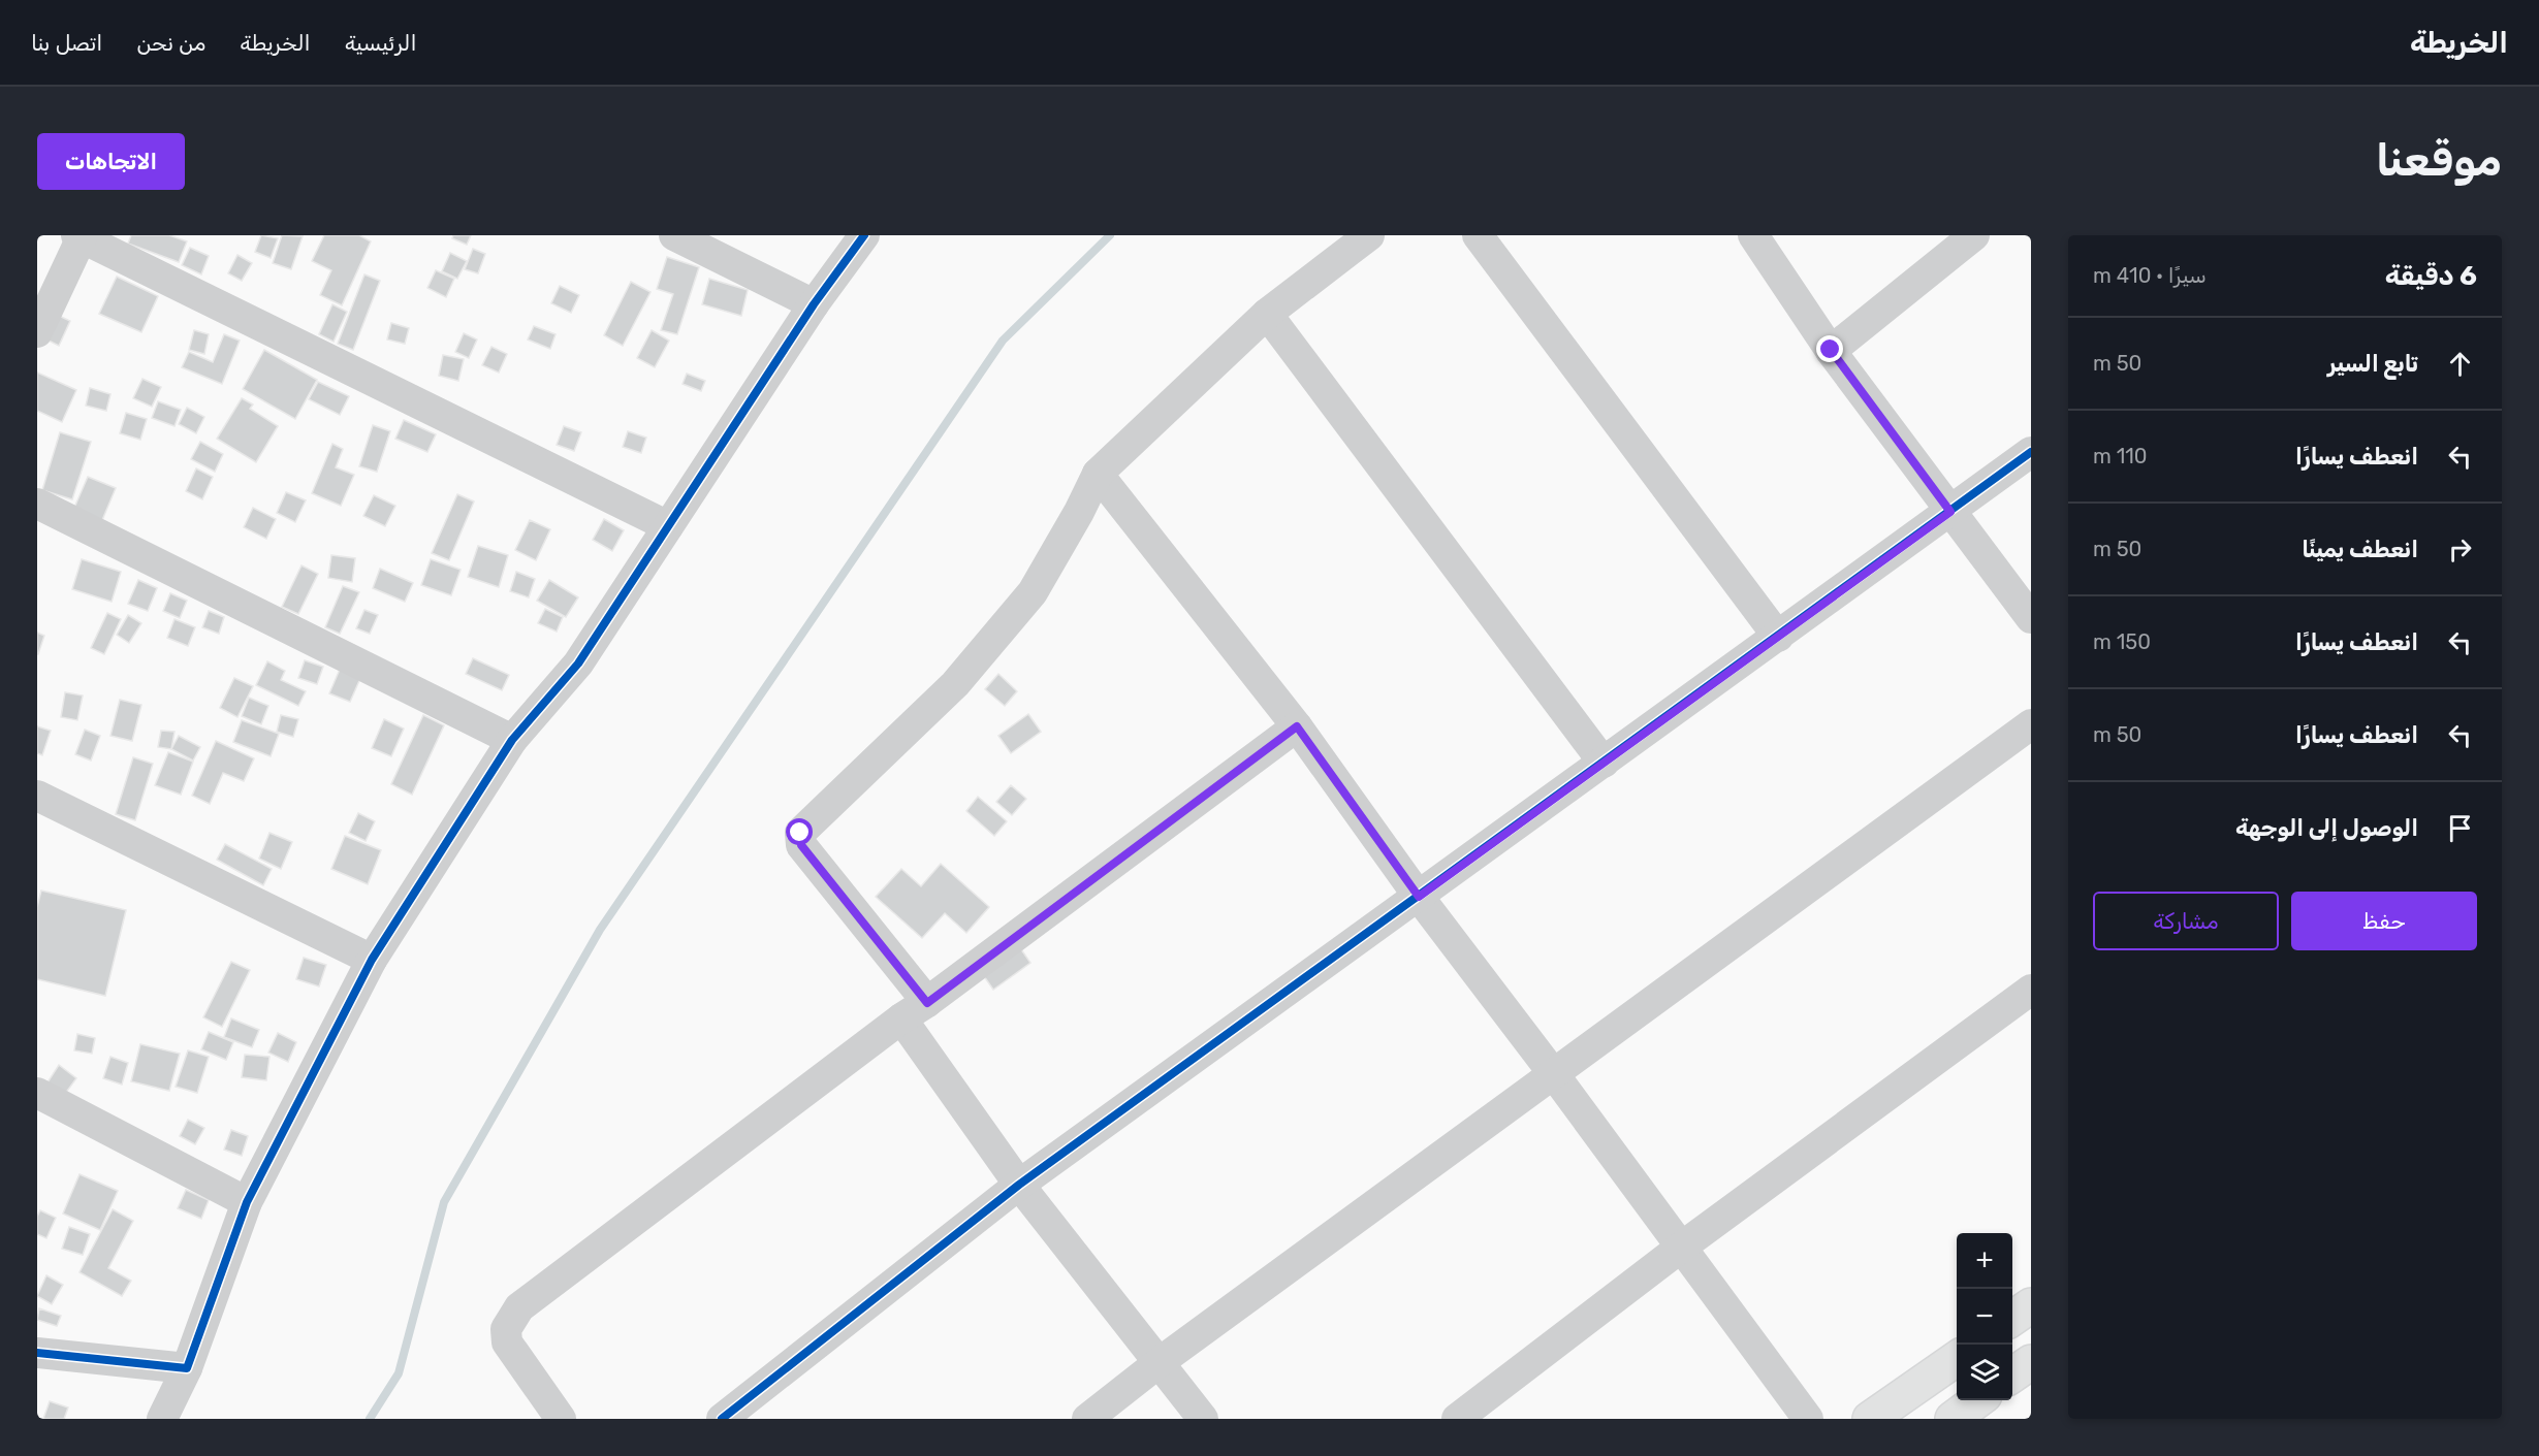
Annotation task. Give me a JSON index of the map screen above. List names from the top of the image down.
{
  "page": {
    "header": "الخريطة",
    "nav": [
      "الرئيسية",
      "الخريطة",
      "من نحن",
      "اتصل بنا"
    ],
    "buttons": [
      "الاتجاهات",
      ["حفظ", "مشاركة"]
    ],
    "title": "موقعنا",
    "heading": ["6 دقيقة", "سيرًا · 410 m"],
    "list": [
      ["تابع السير", "50 m"],
      ["انعطف يسارًا", "110 m"],
      ["انعطف يمينًا", "50 m"],
      ["انعطف يسارًا", "150 m"],
      ["انعطف يسارًا", "50 m"],
      "الوصول إلى الوجهة"
    ],
    "map_buttons": ["+", "−"]
  }
}
